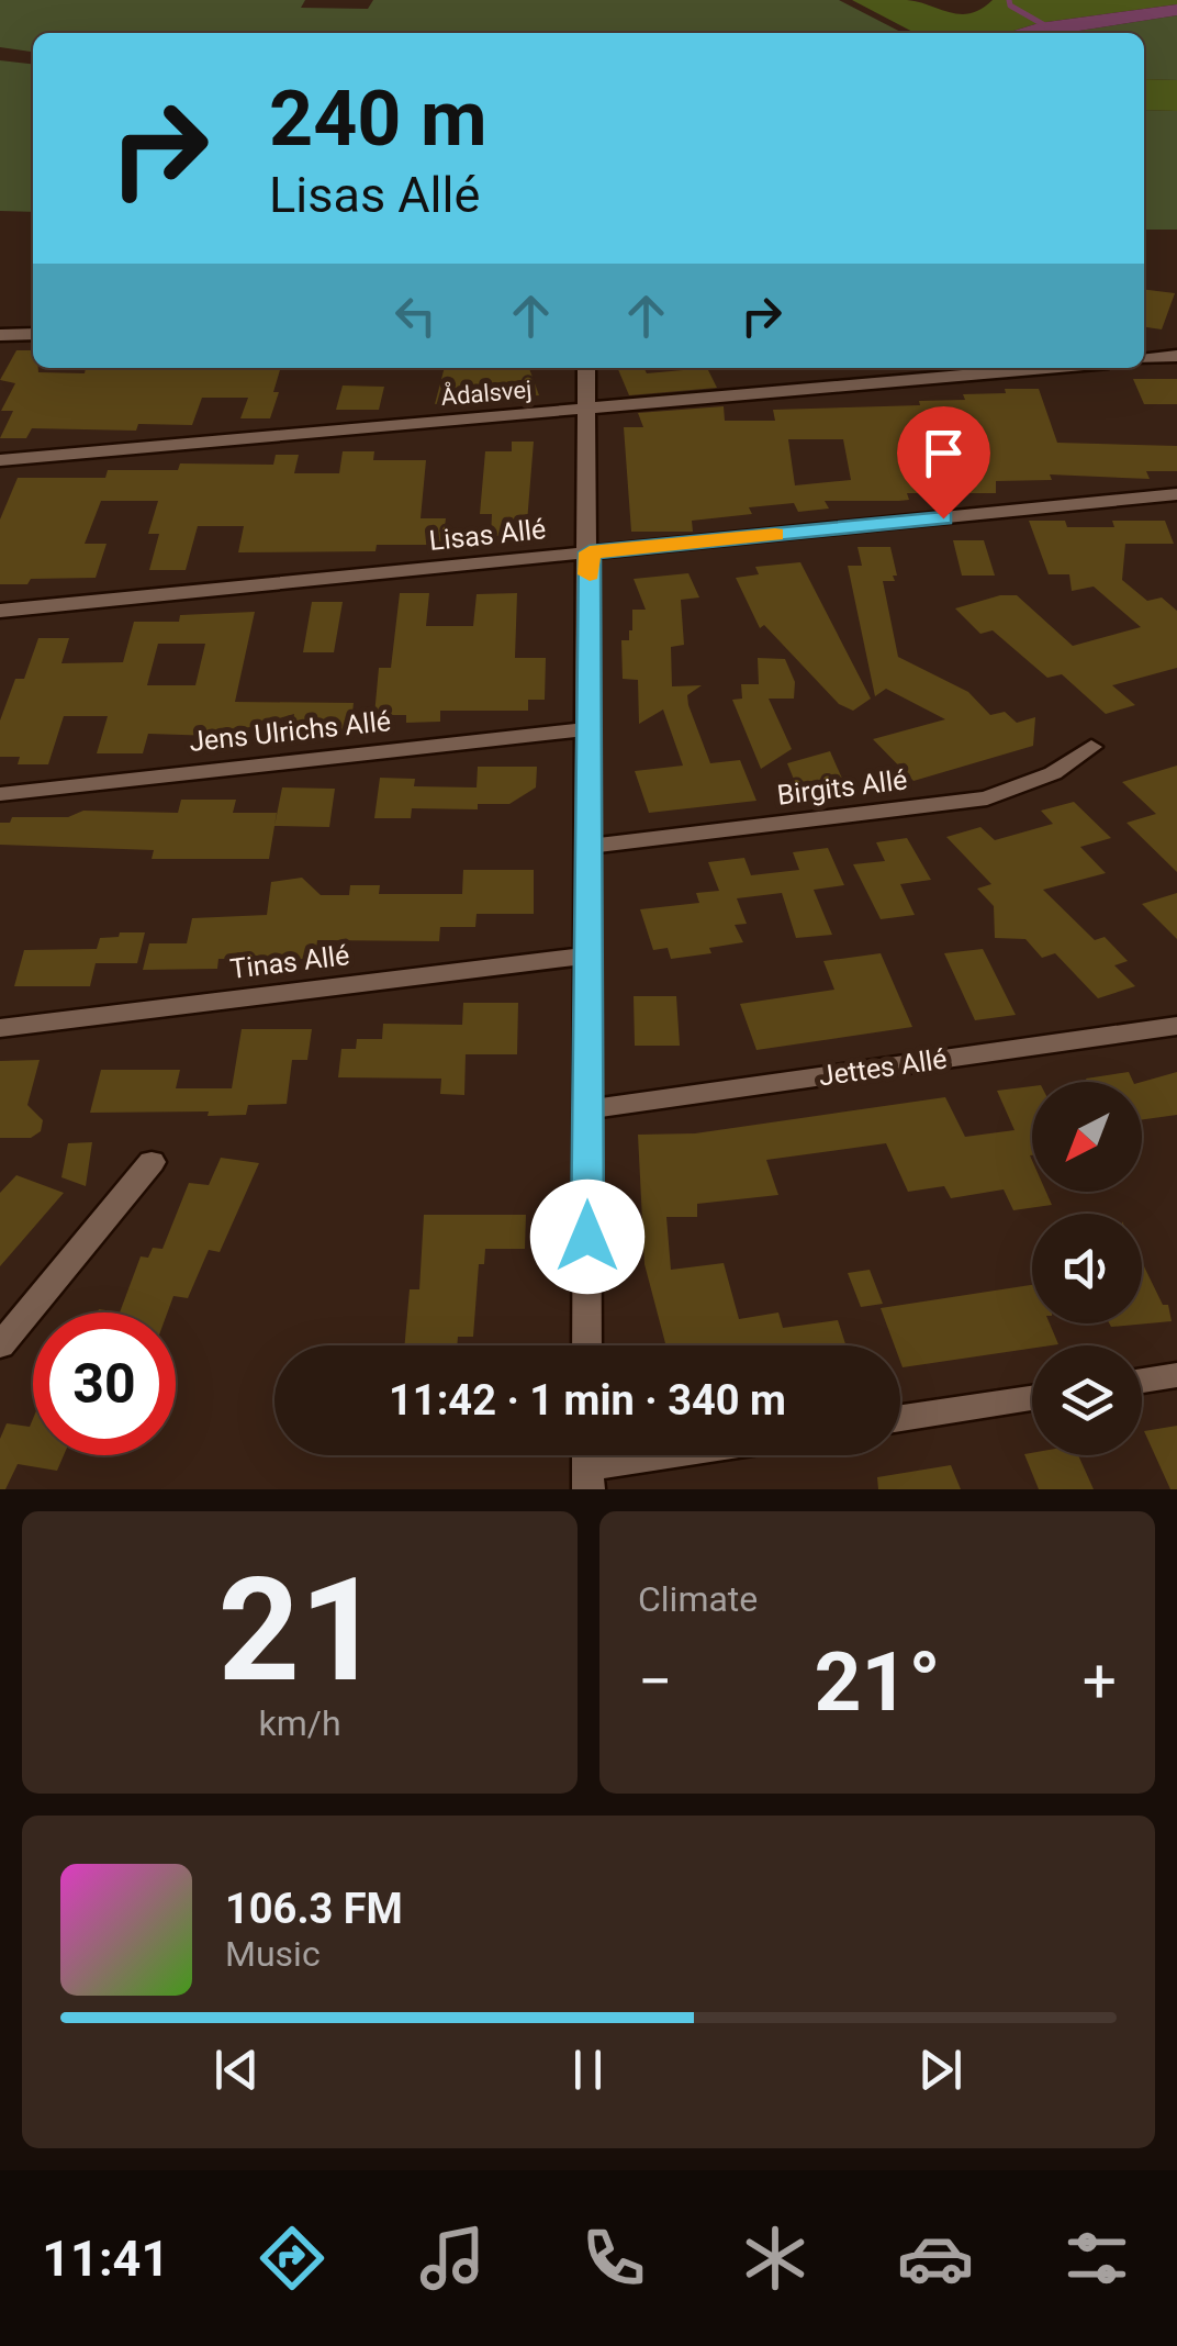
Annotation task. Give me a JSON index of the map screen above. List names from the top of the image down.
{
  "streets": {
    "street": [
      "Ådalsvej",
      "Lisas Allé",
      "Jens Ulrichs Allé",
      "Birgits Allé",
      "Tinas Allé",
      "Jettes Allé"
    ]
  },
  "north": "bottom left",
  "page": {
    "turn": ["240 m", "Lisas Allé"],
    "limit": "30",
    "trip": "11:42 · 1 min · 340 m",
    "tile": [
      ["21", "km/h"],
      "Climate"
    ],
    "heat": ["−", "21°", "+"],
    "song": ["106.3 FM", "Music"],
    "tabs": "11:41"
  }
}
